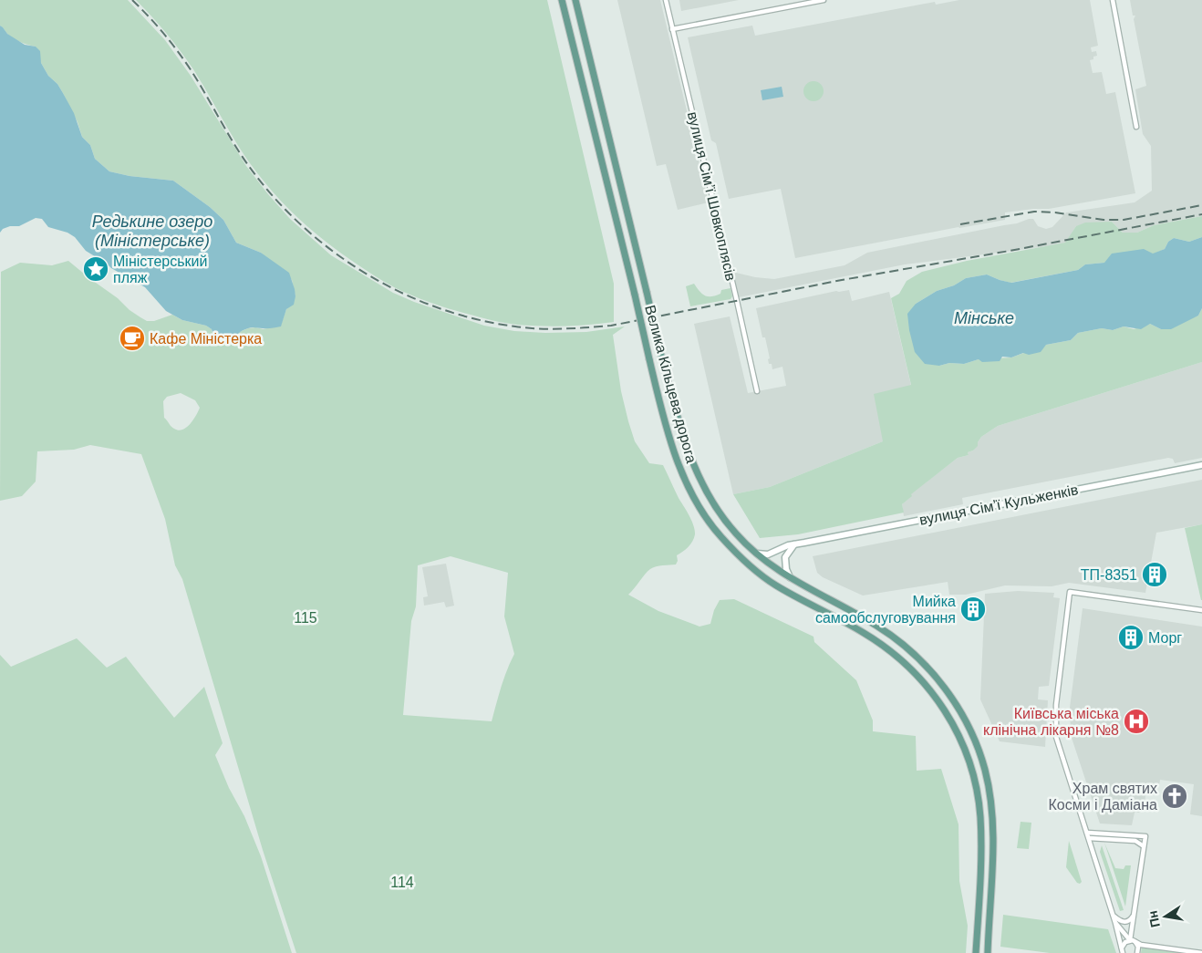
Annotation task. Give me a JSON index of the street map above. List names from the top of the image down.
{
  "streets": {
    "main road": ["Велика Кільцева дорога", "вулиця Сімʼї Кульженків"],
    "street": ["вулиця Сімʼї Шовкоплясів"]
  },
  "crossings": [
    ["Велика Кільцева дорога", "вулиця Сімʼї Кульженків"]
  ],
  "water": ["Редькине озеро (Міністерське)", "Мінське"],
  "parks": ["115", "114"],
  "places": {
    "place": ["Міністерський пляж"],
    "cafe": ["Кафе Міністерка"],
    "building": ["ТП-8351", "Мийка самообслуговування", "Морг"],
    "hospital": ["Київська міська клінічна лікарня №8"],
    "church": ["Храм святих Косми і Даміана"]
  },
  "north": "left"
}
